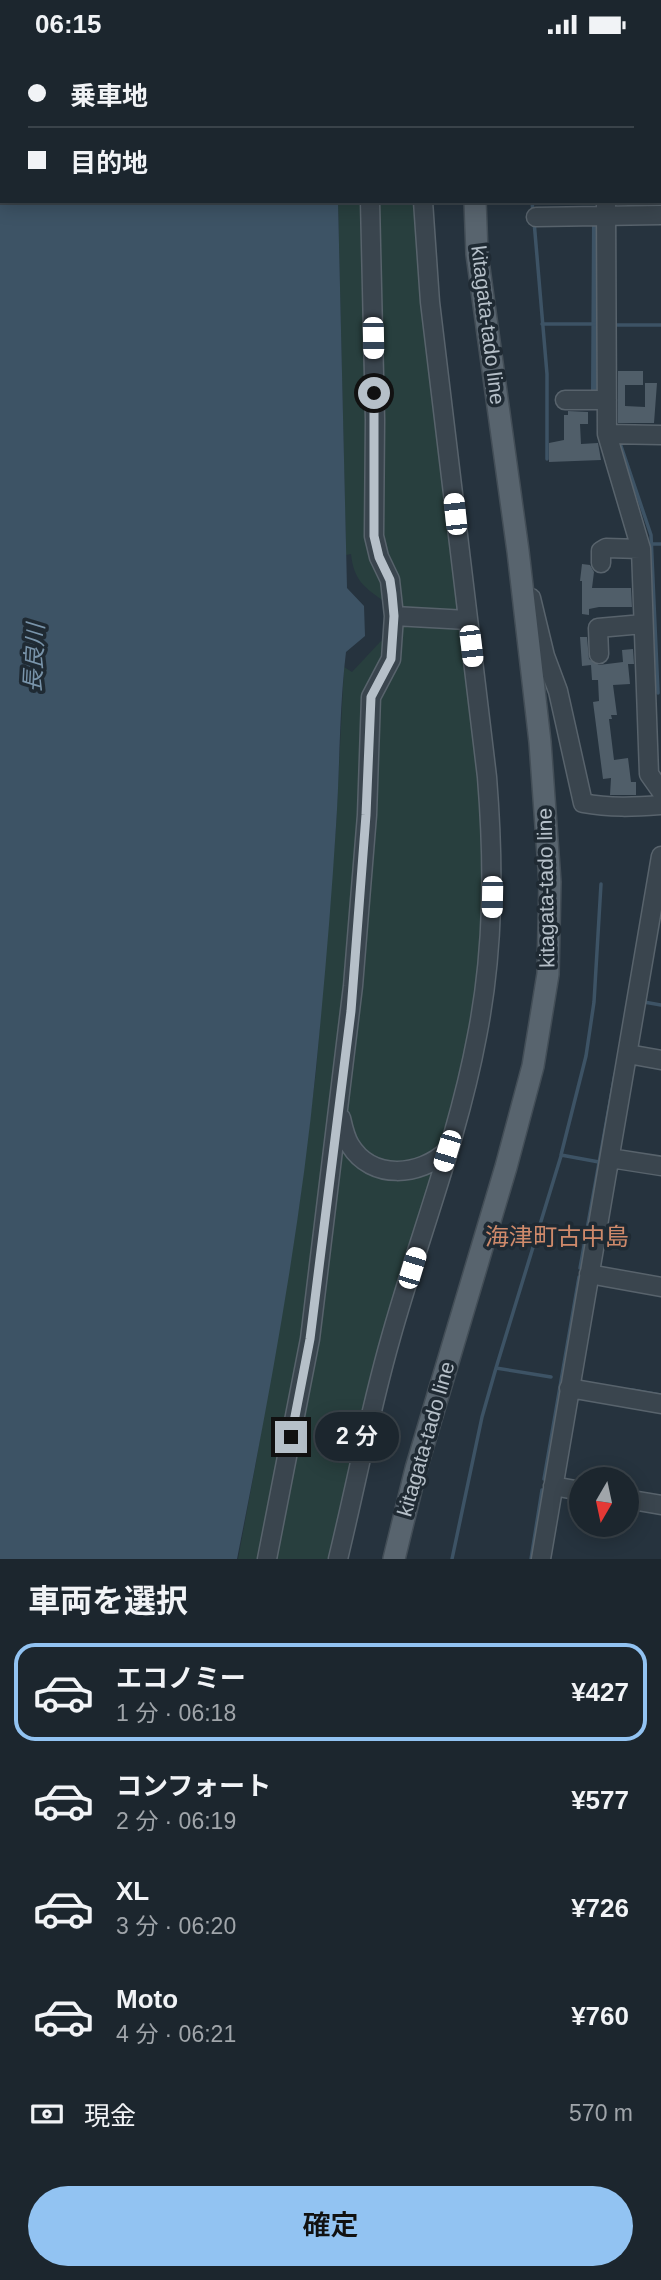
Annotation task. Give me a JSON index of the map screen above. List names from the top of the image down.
{
  "streets": {
    "main road": ["kitagata-tado line"]
  },
  "districts": ["海津町古中島"],
  "water": ["長良川"],
  "north": "bottom",
  "page": {
    "status": "06:15",
    "banner": ["乗車地", "目的地"],
    "bubble": "2 分",
    "heading": "車両を選択",
    "list": [
      {
        "name": "エコノミー",
        "note": "1 分 · 06:18",
        "value": "¥427"
      },
      {
        "name": "コンフォート",
        "note": "2 分 · 06:19",
        "value": "¥577"
      },
      {
        "name": "XL",
        "note": "3 分 · 06:20",
        "value": "¥726"
      },
      {
        "name": "Moto",
        "note": "4 分 · 06:21",
        "value": "¥760"
      }
    ],
    "pay": ["現金", "570 m"],
    "buttons": "確定"
  }
}
